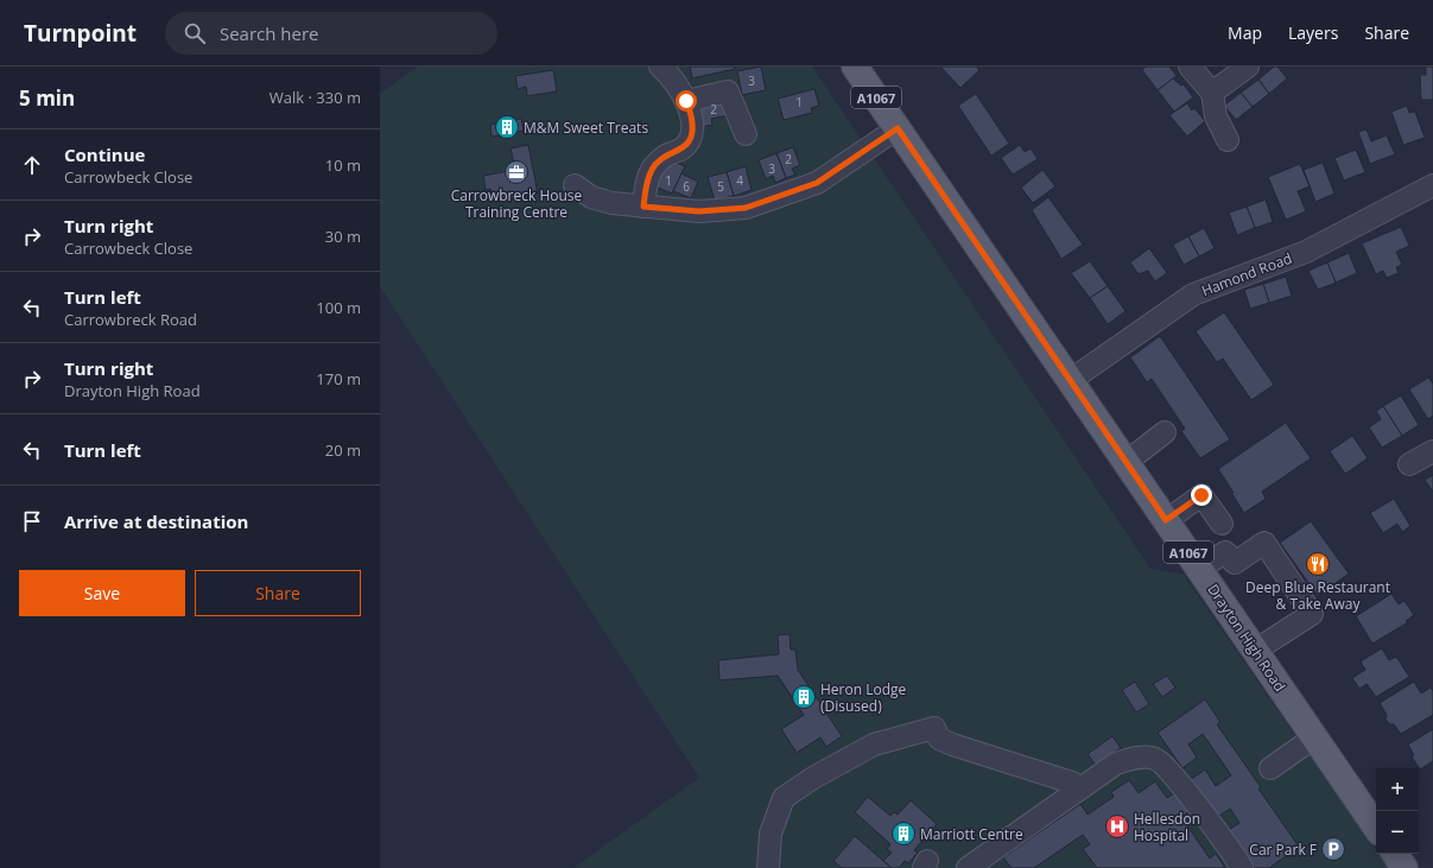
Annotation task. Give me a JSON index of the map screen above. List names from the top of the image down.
{
  "streets": {
    "main road": ["A1067", "Drayton High Road"],
    "street": ["Hamond Road"]
  },
  "crossings": [
    ["Hamond Road", "Drayton High Road"]
  ],
  "places": {
    "building": ["M&M Sweet Treats", "Heron Lodge (Disused)", "Marriott Centre"],
    "office": ["Carrowbreck House Training Centre"],
    "restaurant": ["Deep Blue Restaurant & Take Away"],
    "hospital": ["Hellesdon Hospital"],
    "parking": ["Car Park F"]
  },
  "house_numbers": [
    "3",
    "1",
    "2",
    "2",
    "3",
    "1",
    "4",
    "6",
    "5"
  ],
  "page": {
    "header": "Turnpoint",
    "search": "Search here",
    "nav": ["Map", "Layers", "Share"],
    "heading": ["5 min", "Walk · 330 m"],
    "list": [
      ["Continue", "Carrowbeck Close", "10 m"],
      ["Turn right", "Carrowbeck Close", "30 m"],
      ["Turn left", "Carrowbreck Road", "100 m"],
      ["Turn right", "Drayton High Road", "170 m"],
      ["Turn left", "20 m"],
      "Arrive at destination"
    ],
    "buttons": ["Save", "Share"],
    "map_buttons": ["+", "−"]
  }
}
